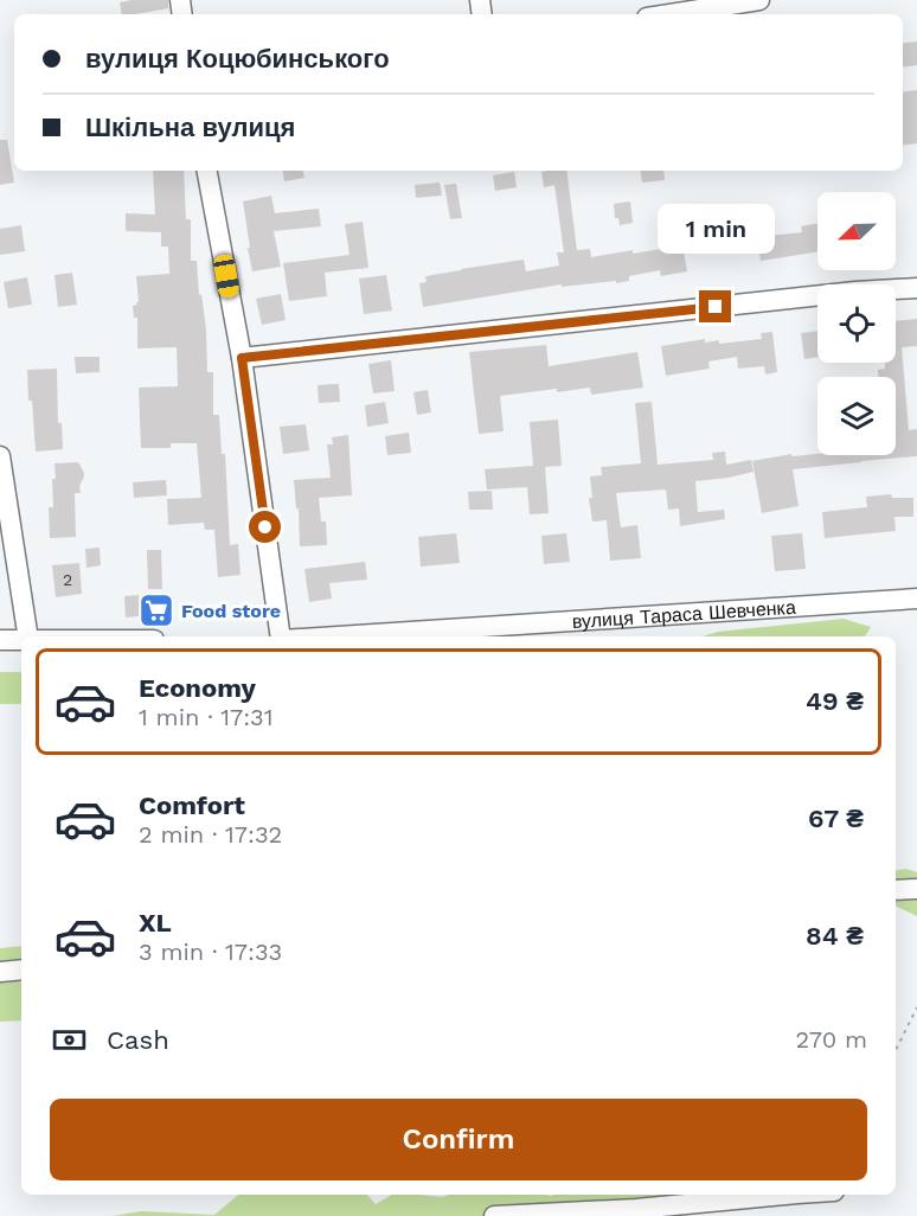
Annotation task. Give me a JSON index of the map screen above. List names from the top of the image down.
{
  "streets": {
    "street": ["вулиця Тараса Шевченка"]
  },
  "places": {
    "supermarket": ["Food store"]
  },
  "house_numbers": ["2"],
  "north": "bottom left",
  "page": {
    "banner": ["вулиця Коцюбинського", "Шкільна вулиця"],
    "bubble": "1 min",
    "list": [
      {
        "name": "Economy",
        "note": "1 min · 17:31",
        "value": "49 ₴"
      },
      {
        "name": "Comfort",
        "note": "2 min · 17:32",
        "value": "67 ₴"
      },
      {
        "name": "XL",
        "note": "3 min · 17:33",
        "value": "84 ₴"
      }
    ],
    "pay": ["Cash", "270 m"],
    "buttons": "Confirm"
  }
}
